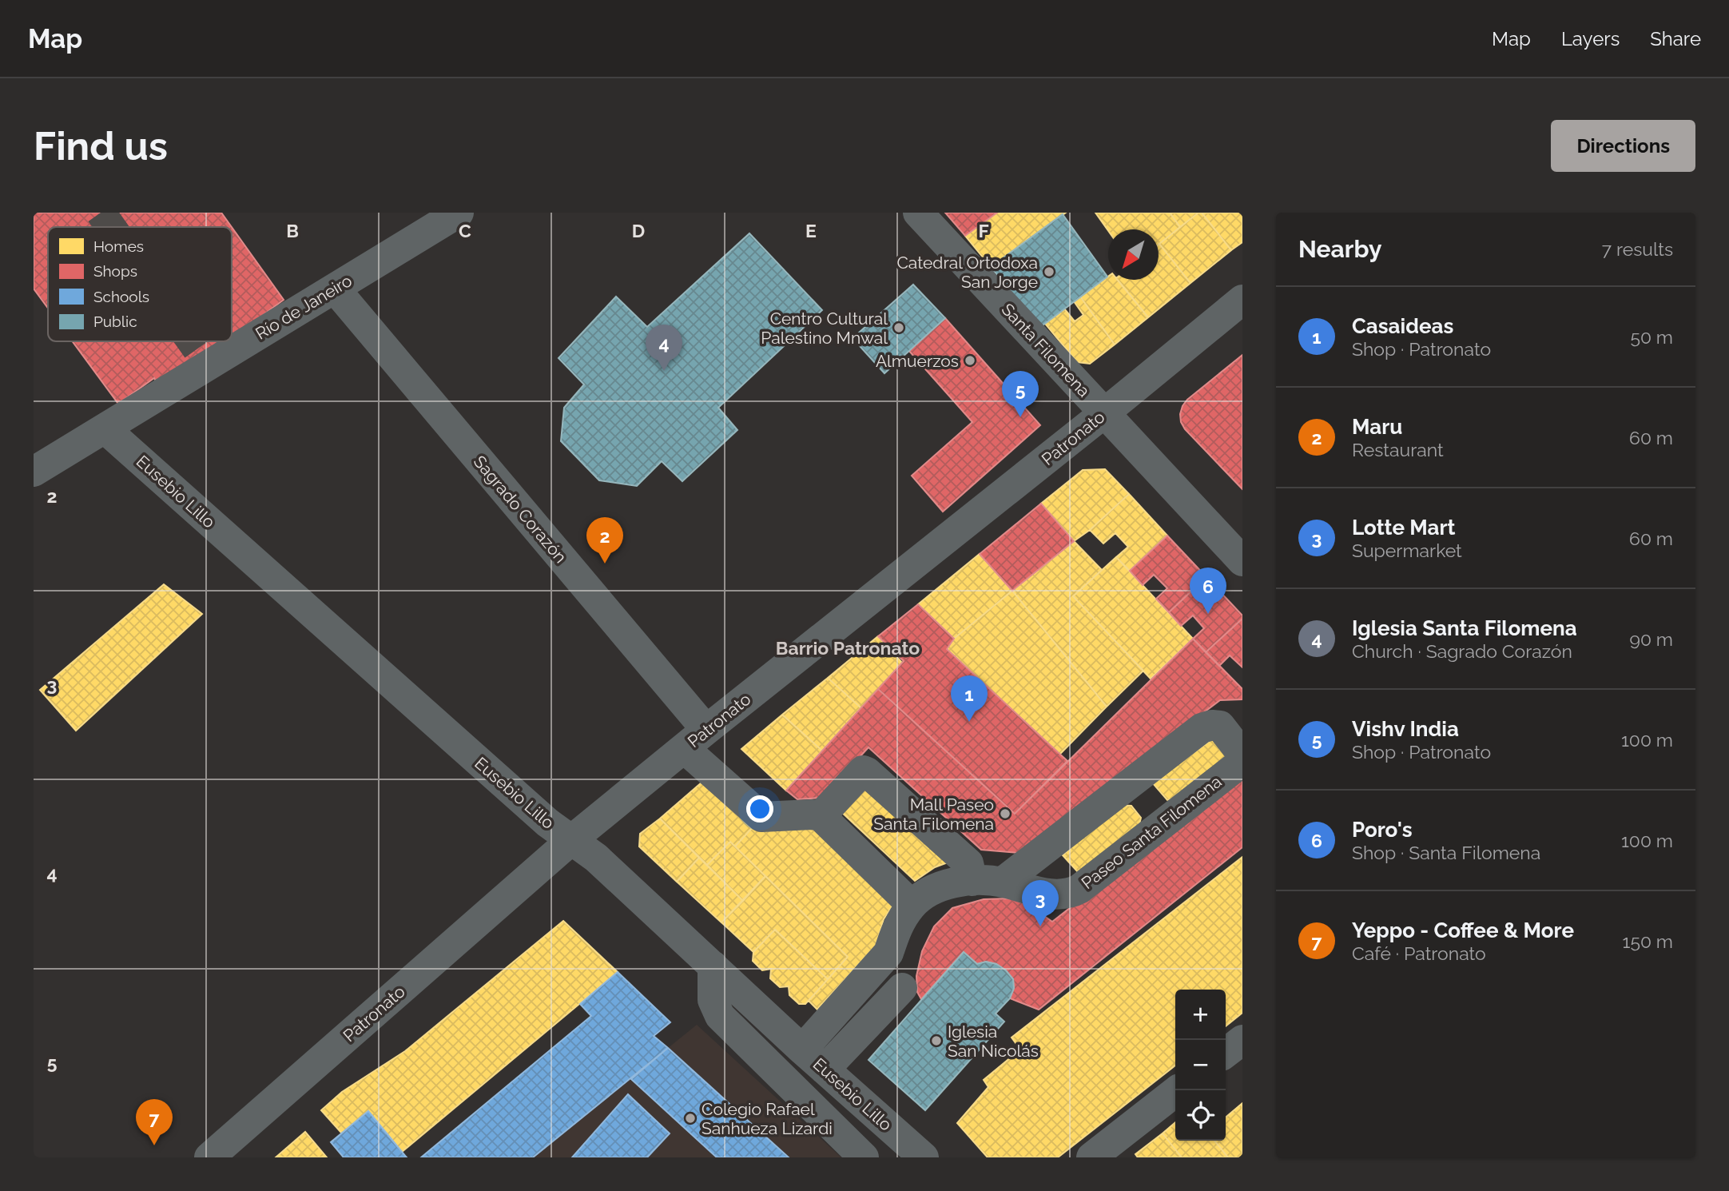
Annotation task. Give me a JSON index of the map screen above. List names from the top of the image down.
{
  "streets": {
    "street": [
      "Río de Janeiro",
      "Santa Filomena",
      "Patronato",
      "Eusebio Lillo",
      "Sagrado Corazón",
      "Paseo Santa Filomena"
    ]
  },
  "crossings": [
    ["Río de Janeiro", "Eusebio Lillo"],
    ["Río de Janeiro", "Sagrado Corazón"],
    ["Santa Filomena", "Patronato"],
    ["Patronato", "Eusebio Lillo"],
    ["Patronato", "Sagrado Corazón"],
    ["Eusebio Lillo", "Paseo Santa Filomena"]
  ],
  "districts": ["Barrio Patronato"],
  "places": [
    "Catedral Ortodoxa San Jorge",
    "Centro Cultural Palestino Mnwal",
    "Almuerzos",
    "Mall Paseo Santa Filomena",
    "Iglesia San Nicolás",
    "Colegio Rafael Sanhueza Lizardi"
  ],
  "legend": [
    "Homes",
    "Shops",
    "Schools",
    "Public"
  ],
  "north": "bottom left",
  "page": {
    "header": "Map",
    "nav": ["Map", "Layers", "Share"],
    "buttons": "Directions",
    "title": "Find us",
    "heading": ["Nearby", "7 results"],
    "list": [
      {
        "mark": "1",
        "name": "Casaideas",
        "note": "Shop · Patronato",
        "value": "50 m"
      },
      {
        "mark": "2",
        "name": "Maru",
        "note": "Restaurant",
        "value": "60 m"
      },
      {
        "mark": "3",
        "name": "Lotte Mart",
        "note": "Supermarket",
        "value": "60 m"
      },
      {
        "mark": "4",
        "name": "Iglesia Santa Filomena",
        "note": "Church · Sagrado Corazón",
        "value": "90 m"
      },
      {
        "mark": "5",
        "name": "Vishv India",
        "note": "Shop · Patronato",
        "value": "100 m"
      },
      {
        "mark": "6",
        "name": "Poro's",
        "note": "Shop · Santa Filomena",
        "value": "100 m"
      },
      {
        "mark": "7",
        "name": "Yeppo - Coffee & More",
        "note": "Café · Patronato",
        "value": "150 m"
      }
    ],
    "pins": [
      "4",
      "5",
      "2",
      "6",
      "1",
      "3",
      "7"
    ],
    "map_buttons": ["+", "−"]
  },
  "grid": {
    "columns": [
      "B",
      "C",
      "D",
      "E",
      "F"
    ],
    "rows": [
      "2",
      "3",
      "4",
      "5"
    ]
  }
}
